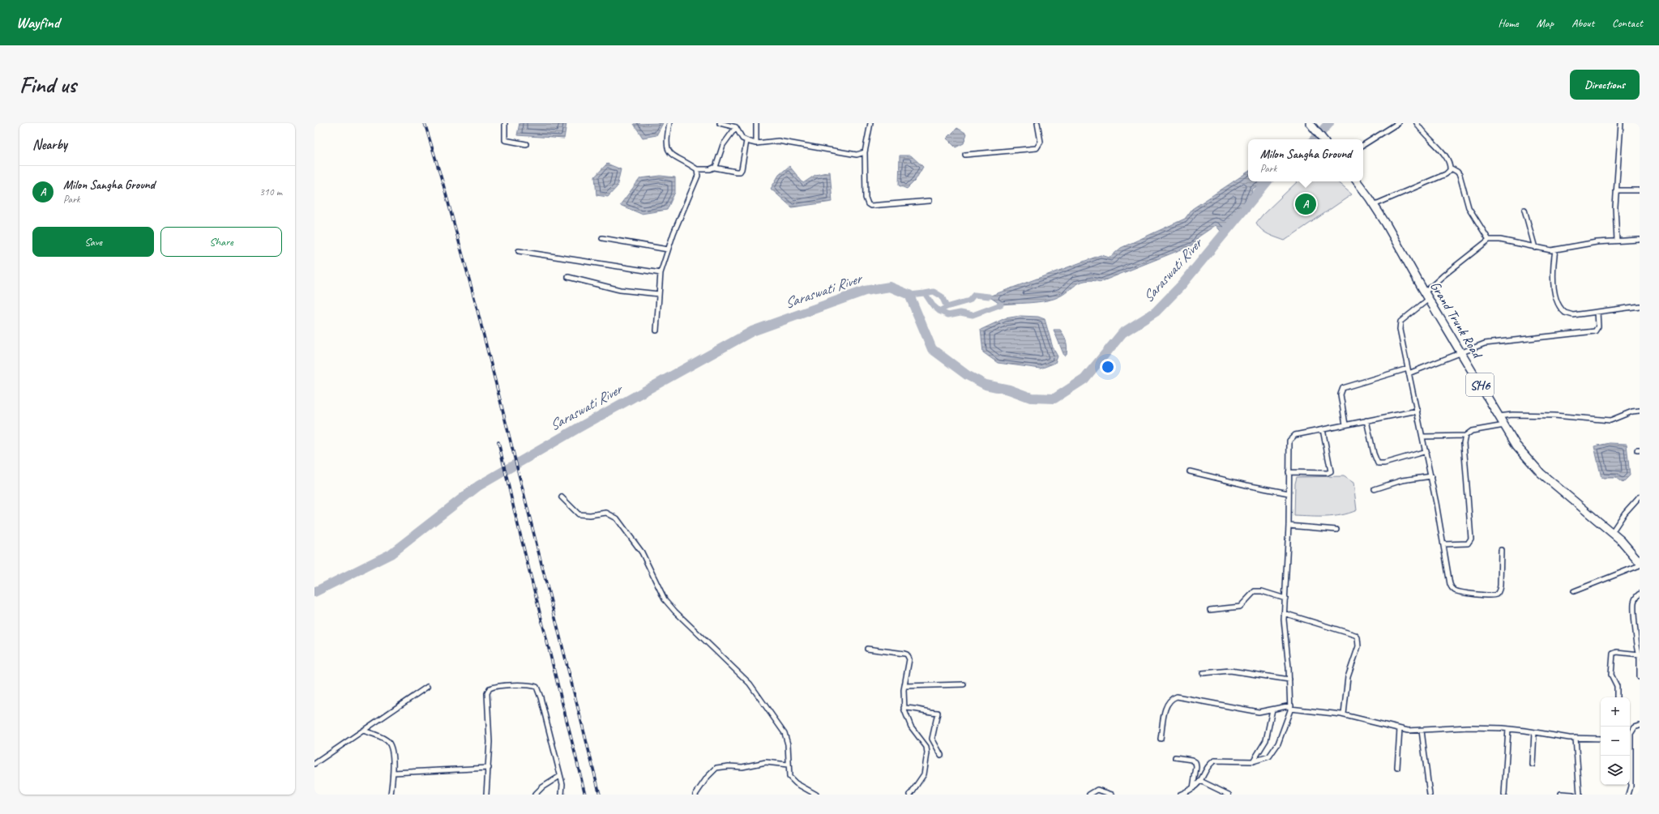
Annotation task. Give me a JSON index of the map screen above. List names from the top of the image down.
{
  "streets": {
    "highway": ["Grand Trunk Road", "SH6"]
  },
  "water": ["Saraswati River"],
  "page": {
    "header": "Wayfind",
    "nav": [
      "Home",
      "Map",
      "About",
      "Contact"
    ],
    "buttons": [
      "Directions",
      ["Save", "Share"]
    ],
    "title": "Find us",
    "heading": "Nearby",
    "popup": ["Milon Sangha Ground", "Park"],
    "list": [
      {
        "mark": "A",
        "name": "Milon Sangha Ground",
        "note": "Park",
        "value": "310 m"
      }
    ],
    "pins": "A",
    "map_buttons": ["+", "−"]
  }
}
